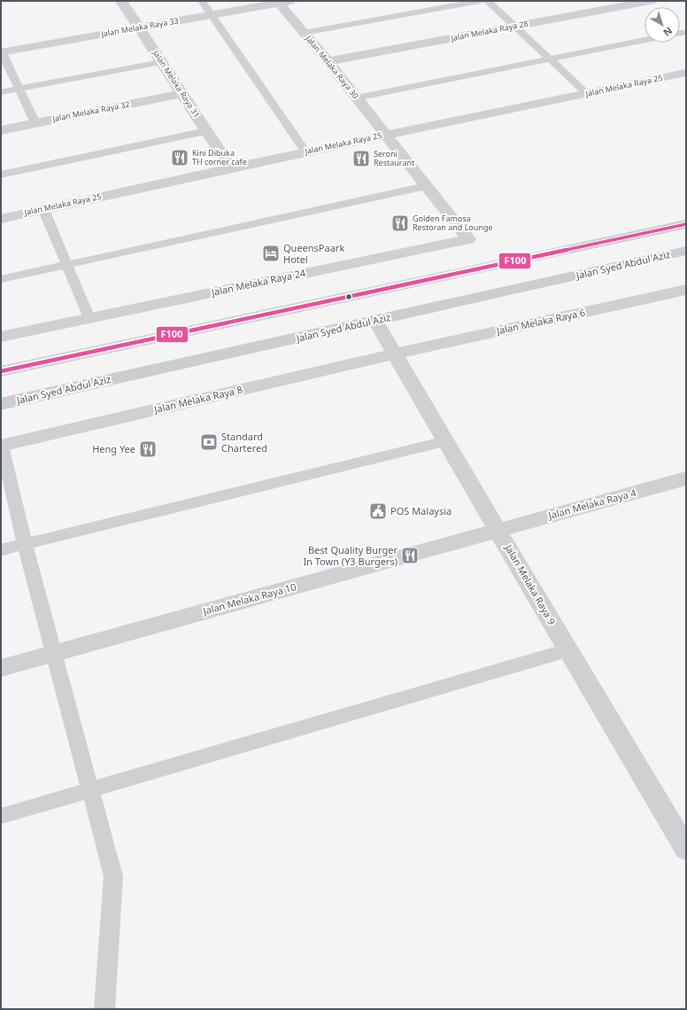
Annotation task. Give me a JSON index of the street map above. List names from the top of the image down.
{
  "streets": {
    "main road": ["Jalan Syed Abdul Aziz"],
    "street": [
      "Jalan Melaka Raya 33",
      "Jalan Melaka Raya 28",
      "Jalan Melaka Raya 30",
      "Jalan Melaka Raya 31",
      "Jalan Melaka Raya 25",
      "Jalan Melaka Raya 32",
      "Jalan Melaka Raya 24",
      "Jalan Melaka Raya 6",
      "Jalan Melaka Raya 8",
      "Jalan Melaka Raya 4",
      "Jalan Melaka Raya 9",
      "Jalan Melaka Raya 10"
    ]
  },
  "crossings": [
    ["Jalan Melaka Raya 33", "Jalan Melaka Raya 30"],
    ["Jalan Melaka Raya 33", "Jalan Melaka Raya 31"],
    ["Jalan Melaka Raya 28", "Jalan Melaka Raya 30"],
    ["Jalan Melaka Raya 30", "Jalan Melaka Raya 25"],
    ["Jalan Melaka Raya 30", "Jalan Melaka Raya 24"],
    ["Jalan Melaka Raya 31", "Jalan Melaka Raya 25"],
    ["Jalan Melaka Raya 31", "Jalan Melaka Raya 32"],
    ["Jalan Melaka Raya 25", "Jalan Melaka Raya 24"],
    ["Jalan Syed Abdul Aziz", "Jalan Melaka Raya 9"],
    ["Jalan Melaka Raya 6", "Jalan Melaka Raya 8"],
    ["Jalan Melaka Raya 6", "Jalan Melaka Raya 9"],
    ["Jalan Melaka Raya 8", "Jalan Melaka Raya 9"],
    ["Jalan Melaka Raya 4", "Jalan Melaka Raya 9"],
    ["Jalan Melaka Raya 4", "Jalan Melaka Raya 10"],
    ["Jalan Melaka Raya 9", "Jalan Melaka Raya 10"]
  ],
  "places": {
    "restaurant": [
      "Kini Dibuka TH corner cafe",
      "Seroni Restaurant",
      "Golden Famosa Restoran and Lounge",
      "Heng Yee",
      "Best Quality Burger In Town (Y3 Burgers)"
    ],
    "hotel": ["QueensPaark Hotel"],
    "bank": ["Standard Chartered"],
    "public building": ["POS Malaysia"]
  },
  "lines": ["transit line F100"],
  "north": "bottom right"
}
